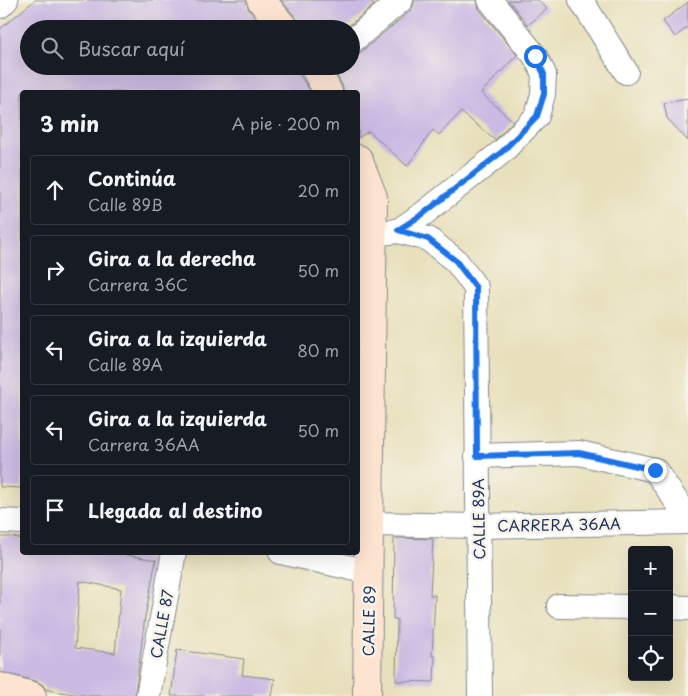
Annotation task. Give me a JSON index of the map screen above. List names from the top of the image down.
{
  "streets": {
    "street": [
      "CALLE 89A",
      "CARRERA 36AA",
      "CALLE 89",
      "CALLE 87"
    ]
  },
  "crossings": [
    ["CALLE 89A", "CARRERA 36AA"],
    ["CALLE 89A", "CALLE 89"],
    ["CARRERA 36AA", "CALLE 89"]
  ],
  "page": {
    "search": "Buscar aquí",
    "heading": ["3 min", "A pie · 200 m"],
    "list": [
      ["Continúa", "Calle 89B", "20 m"],
      ["Gira a la derecha", "Carrera 36C", "50 m"],
      ["Gira a la izquierda", "Calle 89A", "80 m"],
      ["Gira a la izquierda", "Carrera 36AA", "50 m"],
      "Llegada al destino"
    ],
    "map_buttons": ["+", "−"]
  }
}
